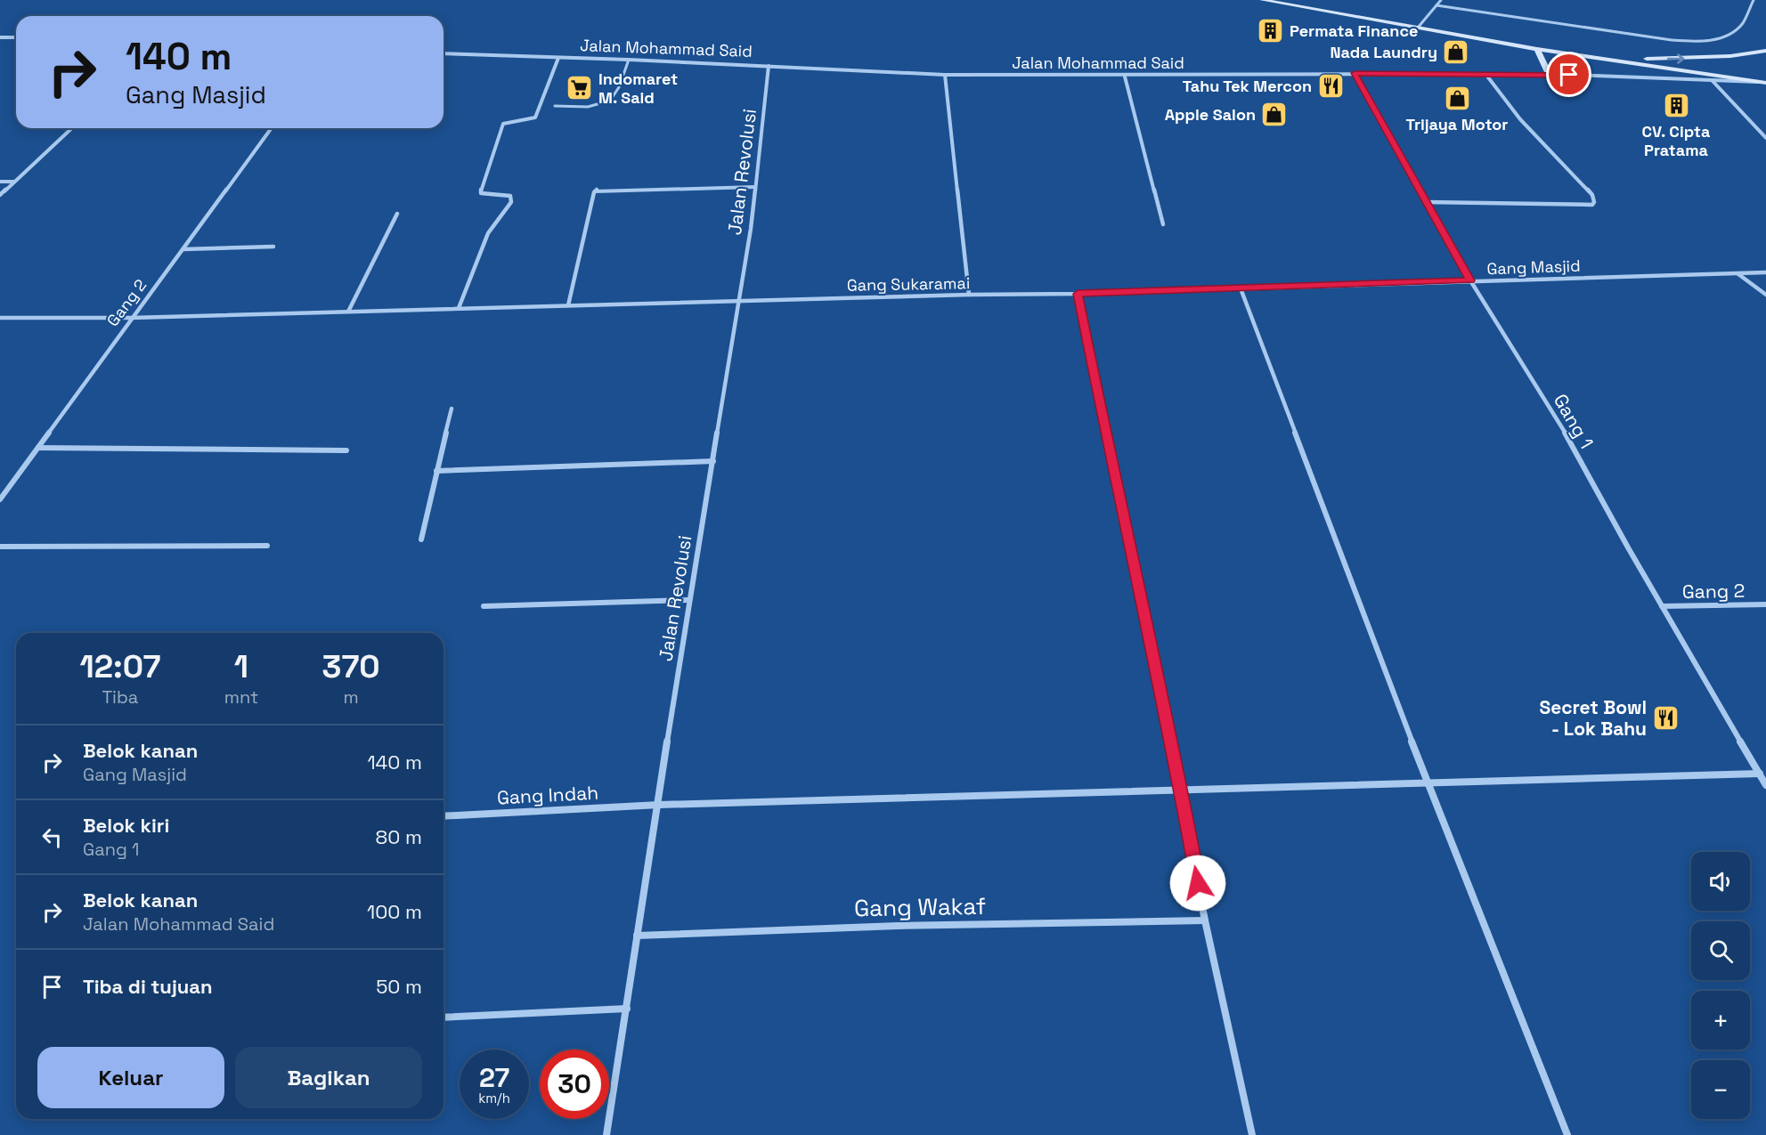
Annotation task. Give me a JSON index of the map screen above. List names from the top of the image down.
{
  "streets": {
    "street": [
      "Jalan Mohammad Said",
      "Jalan Revolusi",
      "Gang Masjid",
      "Gang Sukaramai",
      "Gang 2",
      "Gang 1",
      "Gang Indah",
      "Gang Wakaf"
    ]
  },
  "crossings": [
    ["Jalan Mohammad Said", "Jalan Revolusi"],
    ["Jalan Mohammad Said", "Gang 1"],
    ["Jalan Revolusi", "Gang Sukaramai"],
    ["Jalan Revolusi", "Gang Indah"],
    ["Jalan Revolusi", "Gang Wakaf"],
    ["Gang Masjid", "Gang Sukaramai"],
    ["Gang Masjid", "Gang 1"],
    ["Gang Sukaramai", "Gang 2"],
    ["Gang 2", "Gang 1"],
    ["Gang 1", "Gang Indah"]
  ],
  "places": {
    "building": ["Permata Finance", "CV. Cipta Pratama"],
    "shop": ["Nada Laundry", "Trijaya Motor", "Apple Salon"],
    "restaurant": ["Tahu Tek Mercon", "Secret Bowl - Lok Bahu"],
    "supermarket": ["Indomaret M. Said"]
  },
  "page": {
    "turn": ["140 m", "Gang Masjid"],
    "eta": [
      "12:07",
      "Tiba",
      "1",
      "mnt",
      "370",
      "m"
    ],
    "list": [
      {
        "name": "Belok kanan",
        "note": "Gang Masjid",
        "value": "140 m"
      },
      {
        "name": "Belok kiri",
        "note": "Gang 1",
        "value": "80 m"
      },
      {
        "name": "Belok kanan",
        "note": "Jalan Mohammad Said",
        "value": "100 m"
      },
      {
        "name": "Tiba di tujuan",
        "value": "50 m"
      }
    ],
    "map_buttons": ["+", "−"],
    "buttons": ["Keluar", "Bagikan"],
    "speed": "27 km/h",
    "limit": "30"
  }
}
